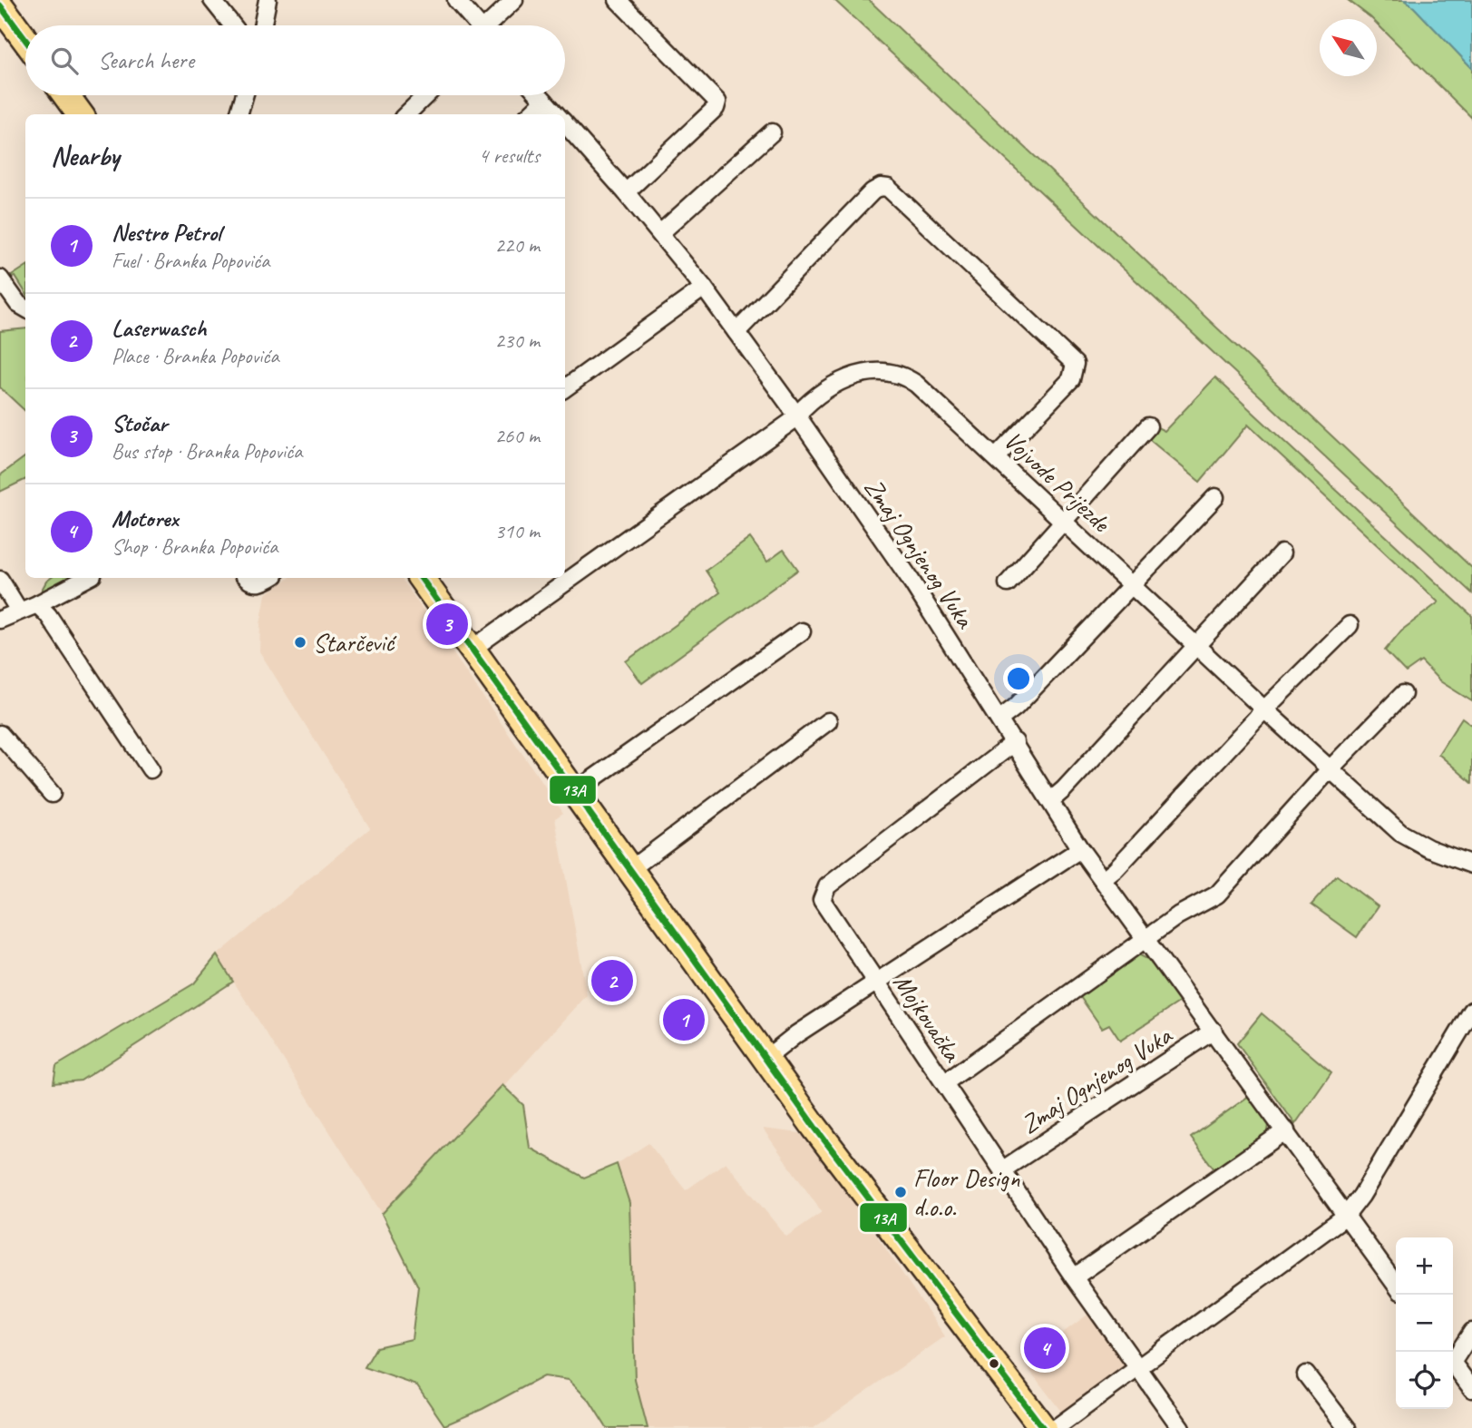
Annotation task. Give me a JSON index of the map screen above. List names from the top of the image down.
{
  "streets": {
    "street": ["Vojvode Prijezde", "Zmaj Ognjenog Vuka", "Mojkovačka"]
  },
  "crossings": [
    ["Vojvode Prijezde", "Zmaj Ognjenog Vuka"],
    ["Zmaj Ognjenog Vuka", "Mojkovačka"]
  ],
  "places": ["Starčević", "Floor Design d.o.o."],
  "lines": ["transit line 13A"],
  "north": "top left",
  "page": {
    "search": "Search here",
    "heading": ["Nearby", "4 results"],
    "list": [
      {
        "mark": "1",
        "name": "Nestro Petrol",
        "note": "Fuel · Branka Popovića",
        "value": "220 m"
      },
      {
        "mark": "2",
        "name": "Laserwasch",
        "note": "Place · Branka Popovića",
        "value": "230 m"
      },
      {
        "mark": "3",
        "name": "Stočar",
        "note": "Bus stop · Branka Popovića",
        "value": "260 m"
      },
      {
        "mark": "4",
        "name": "Motorex",
        "note": "Shop · Branka Popovića",
        "value": "310 m"
      }
    ],
    "pins": [
      "3",
      "2",
      "1",
      "4"
    ],
    "map_buttons": ["+", "−"]
  }
}
